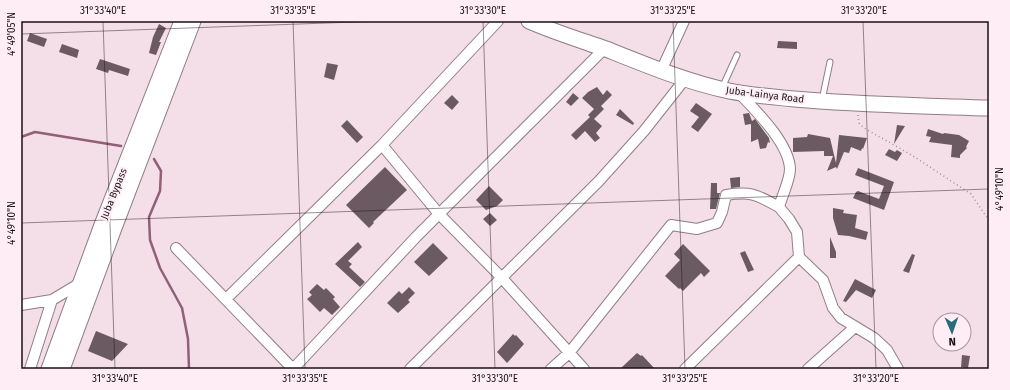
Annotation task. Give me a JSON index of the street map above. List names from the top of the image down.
{
  "streets": {
    "main road": ["Juba-Lainya Road", "Juba Bypass"]
  },
  "north": "bottom",
  "coordinates": [
    "31°33'40\"E",
    "31°33'35\"E",
    "31°33'30\"E",
    "31°33'25\"E",
    "31°33'20\"E",
    "4°49'05\"N",
    "4°49'10\"N"
  ]
}
